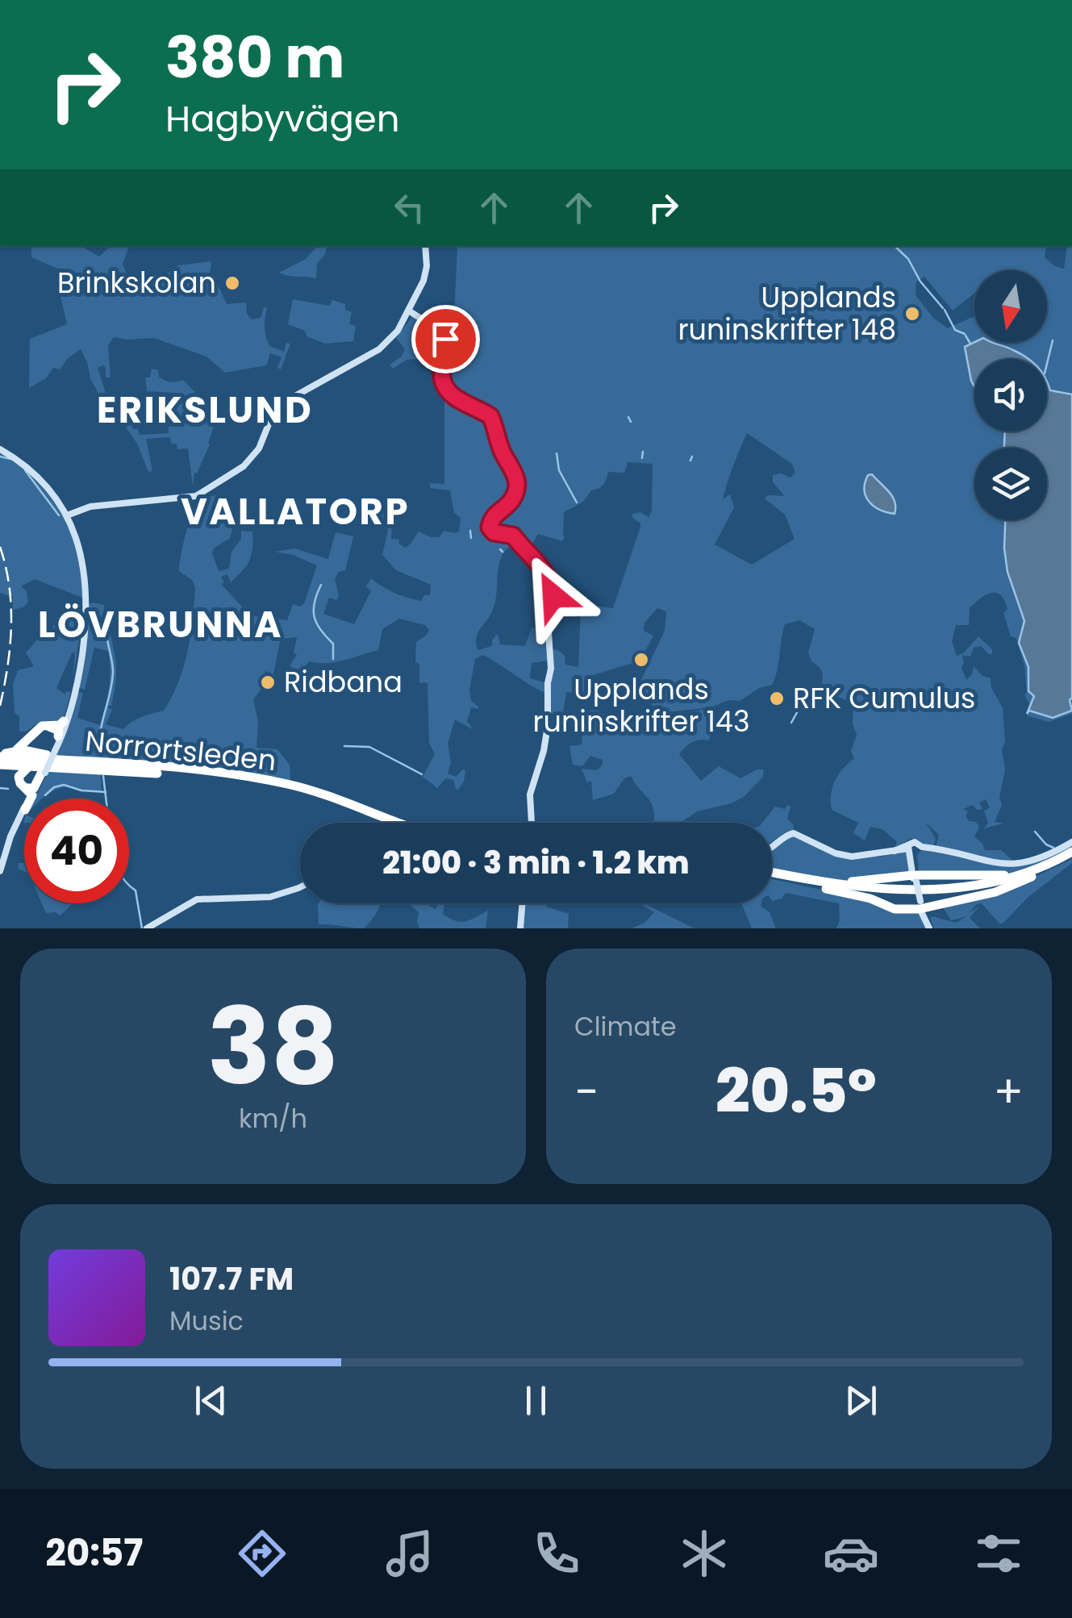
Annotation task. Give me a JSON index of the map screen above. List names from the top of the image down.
{
  "streets": {
    "highway": ["Norrortsleden"]
  },
  "districts": ["ERIKSLUND", "VALLATORP", "LÖVBRUNNA"],
  "places": [
    "Brinkskolan",
    "Upplands runinskrifter 148",
    "Upplands runinskrifter 143",
    "Ridbana",
    "RFK Cumulus"
  ],
  "north": "bottom",
  "page": {
    "turn": ["380 m", "Hagbyvägen"],
    "limit": "40",
    "trip": "21:00 · 3 min · 1.2 km",
    "tile": [
      ["38", "km/h"],
      "Climate"
    ],
    "heat": ["−", "20.5°", "+"],
    "song": ["107.7 FM", "Music"],
    "tabs": "20:57"
  }
}
